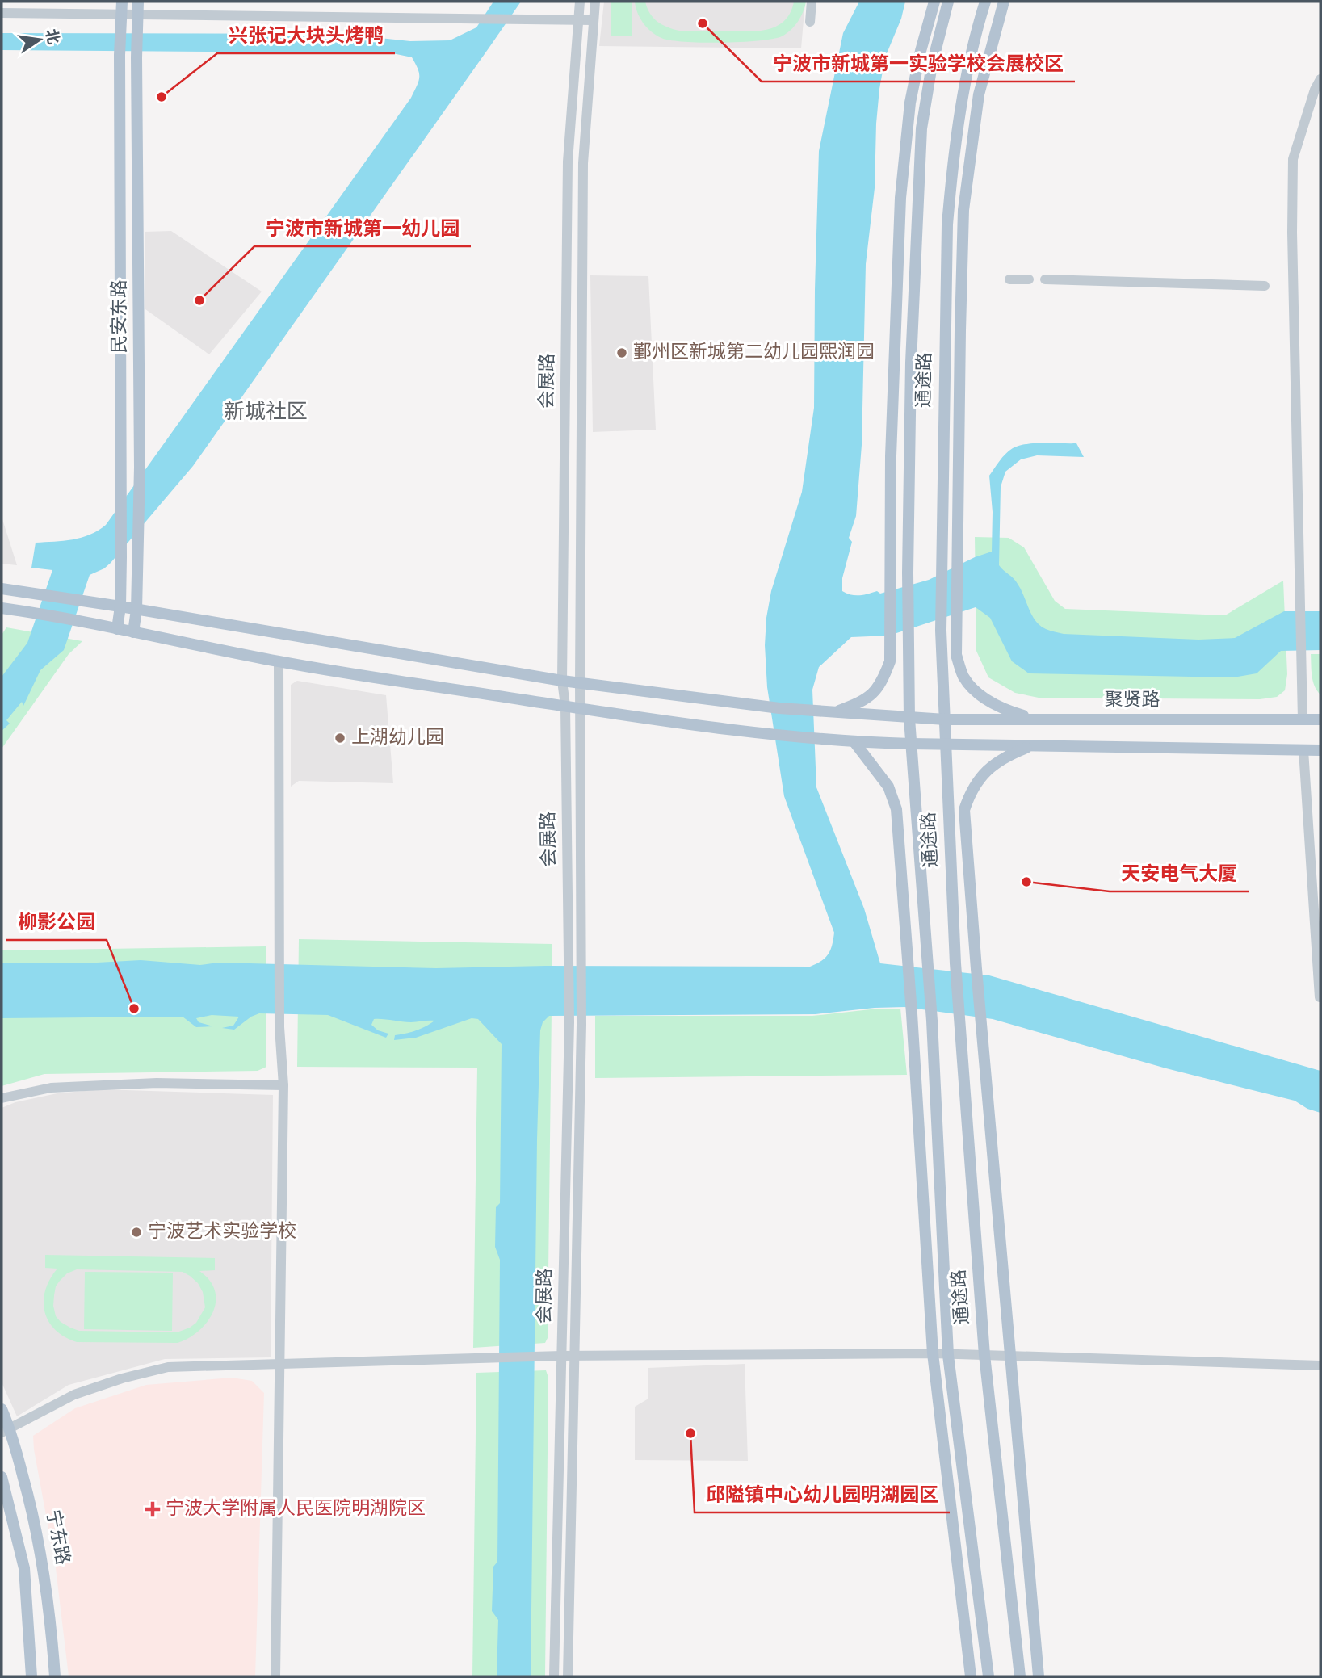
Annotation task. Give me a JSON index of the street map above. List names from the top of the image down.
{
  "streets": {
    "main road": [
      "民安东路",
      "通途路",
      "聚贤路",
      "宁东路"
    ],
    "street": ["会展路"]
  },
  "crossings": [
    ["民安东路", "聚贤路"],
    ["通途路", "聚贤路"],
    ["会展路", "聚贤路"]
  ],
  "districts": ["新城社区"],
  "places": {
    "other": [
      "宁波市新城第一实验学校会展校区",
      "兴张记大块头烤鸭",
      "宁波市新城第一幼儿园",
      "鄞州区新城第二幼儿园熙润园",
      "上湖幼儿园",
      "天安电气大厦",
      "柳影公园",
      "宁波艺术实验学校",
      "邱隘镇中心幼儿园明湖园区"
    ],
    "health": ["宁波大学附属人民医院明湖院区"]
  },
  "north": "right"
}
